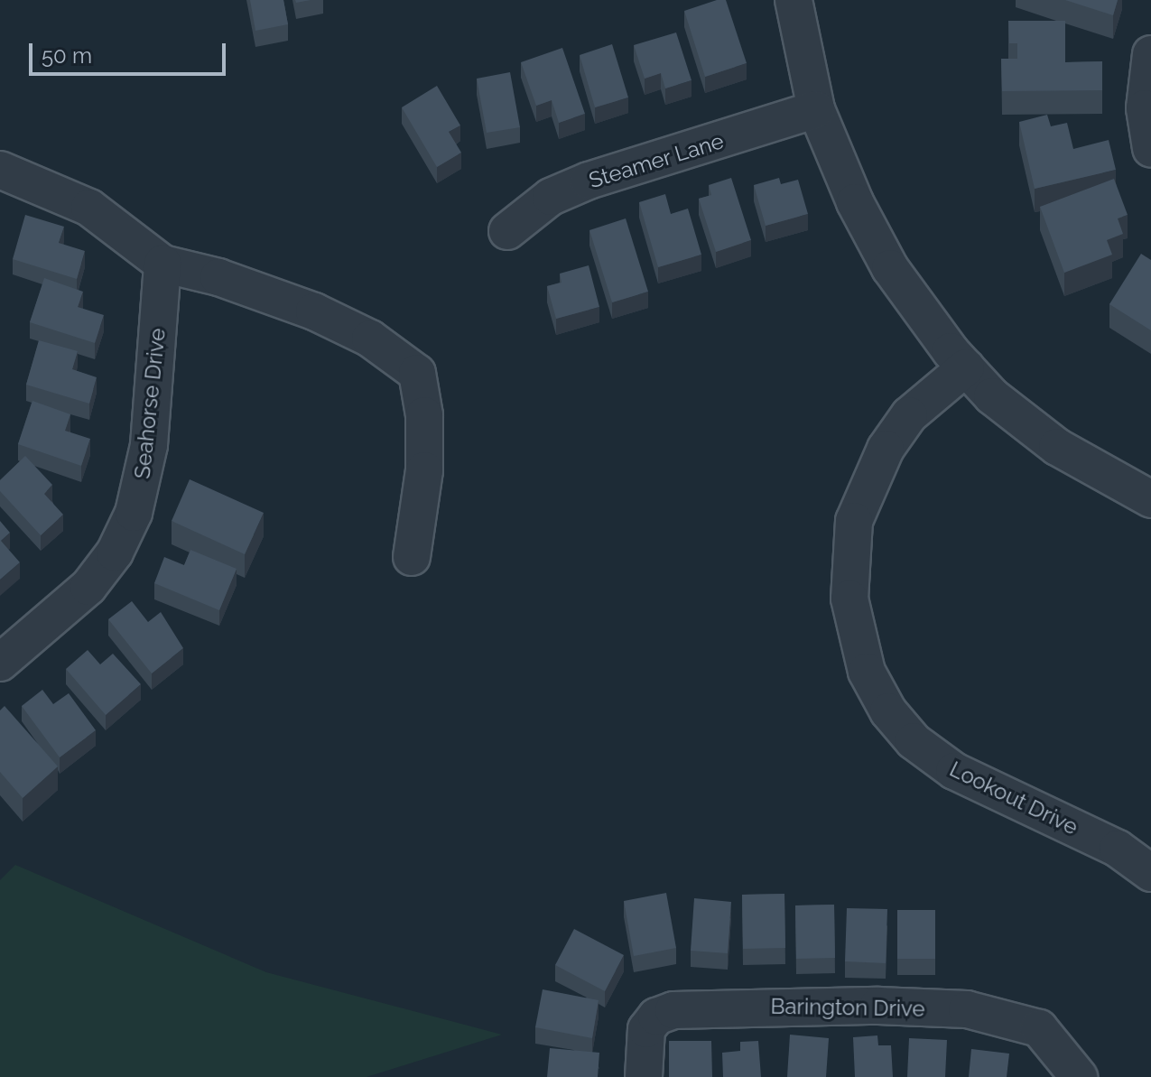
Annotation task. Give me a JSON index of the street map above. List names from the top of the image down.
{
  "streets": {
    "street": [
      "Steamer Lane",
      "Seahorse Drive",
      "Lookout Drive",
      "Barington Drive"
    ]
  },
  "scale_bar": "50 m"
}
